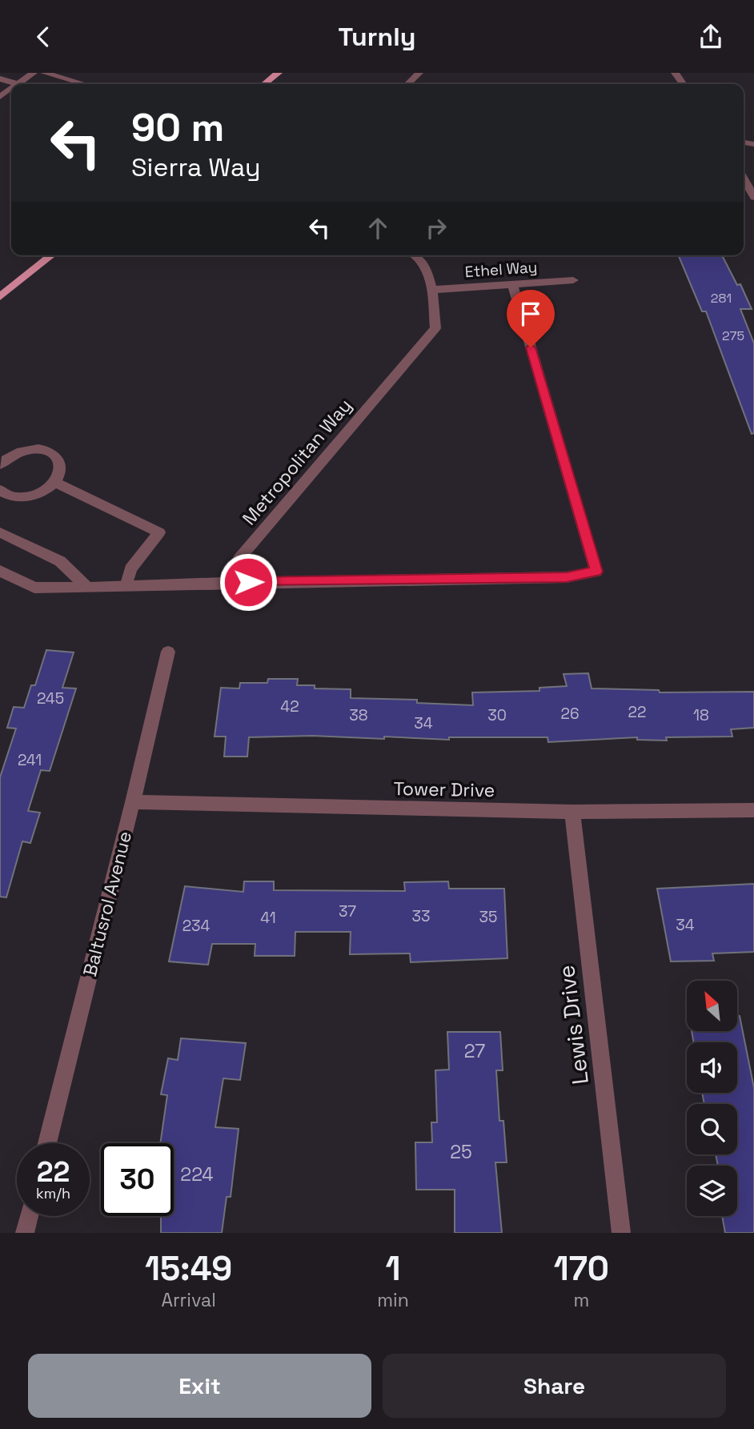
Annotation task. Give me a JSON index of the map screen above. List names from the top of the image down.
{
  "streets": {
    "street": [
      "Ethel Way",
      "Metropolitan Way",
      "Tower Drive",
      "Baltusrol Avenue",
      "Lewis Drive"
    ]
  },
  "crossings": [
    ["Ethel Way", "Metropolitan Way"],
    ["Tower Drive", "Baltusrol Avenue"],
    ["Tower Drive", "Lewis Drive"]
  ],
  "house_numbers": [
    "281",
    "275",
    "245",
    "42",
    "22",
    "26",
    "38",
    "30",
    "18",
    "34",
    "241",
    "37",
    "33",
    "35",
    "41",
    "34",
    "234",
    "27",
    "25",
    "224"
  ],
  "north": "top left",
  "page": {
    "header": "Turnly",
    "turn": ["90 m", "Sierra Way"],
    "speed": "22 km/h",
    "limit": "30",
    "eta": [
      "15:49",
      "Arrival",
      "1",
      "min",
      "170",
      "m"
    ],
    "buttons": ["Exit", "Share"]
  }
}
